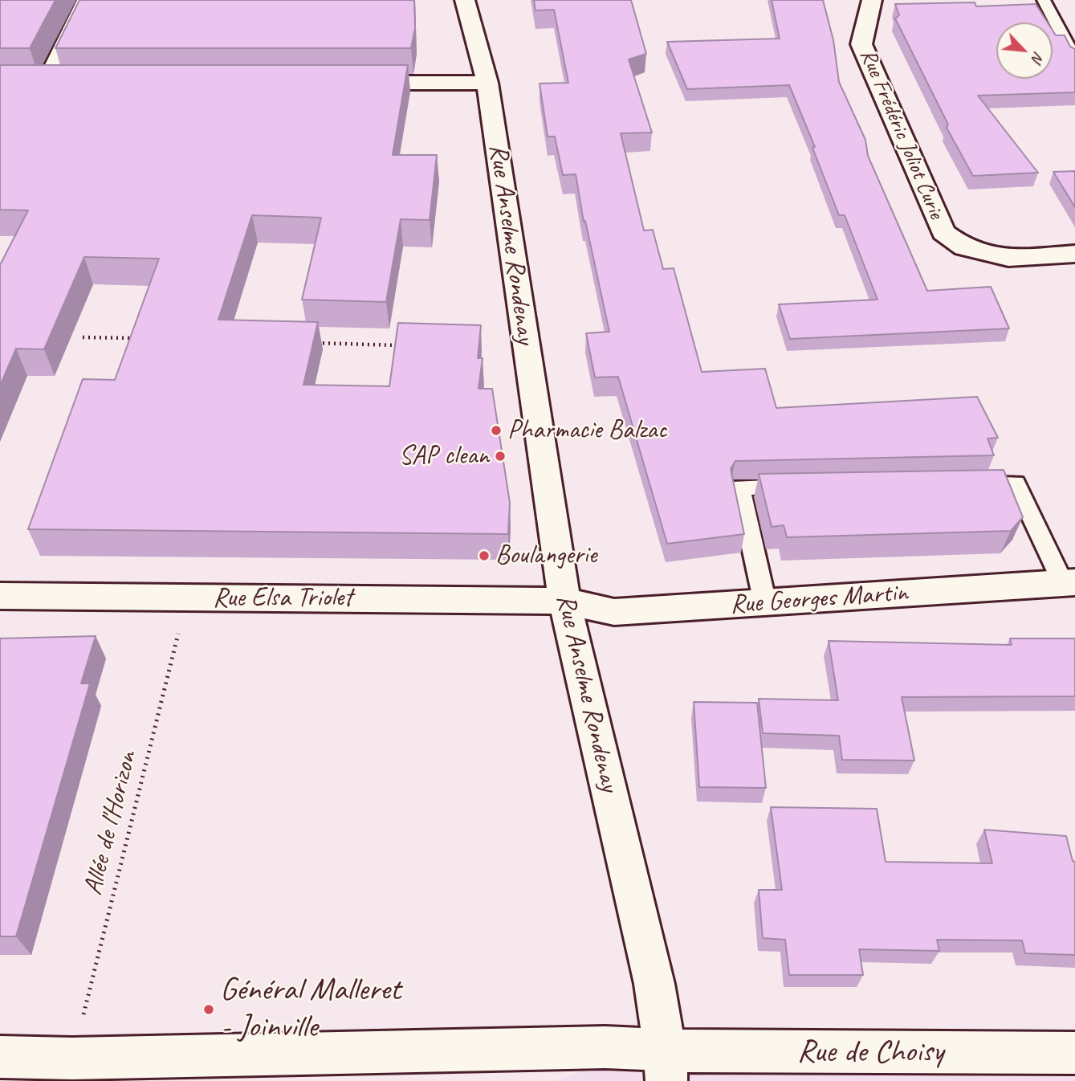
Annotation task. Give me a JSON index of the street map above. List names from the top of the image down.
{
  "streets": {
    "street": [
      "Rue Frédéric Joliot Curie",
      "Rue Anselme Rondenay",
      "Rue Elsa Triolet",
      "Rue Georges Martin",
      "Rue de Choisy"
    ],
    "path": ["Allée de l'Horizon"]
  },
  "crossings": [
    ["Rue Anselme Rondenay", "Rue Elsa Triolet"],
    ["Rue Anselme Rondenay", "Rue Georges Martin"],
    ["Rue Anselme Rondenay", "Rue de Choisy"],
    ["Rue Elsa Triolet", "Rue Georges Martin"],
    ["Rue Elsa Triolet", "Allée de l'Horizon"],
    ["Allée de l'Horizon", "Rue de Choisy"]
  ],
  "places": [
    "Pharmacie Balzac",
    "SAP clean",
    "Boulangerie",
    "Général Malleret - Joinville"
  ],
  "north": "bottom right"
}
